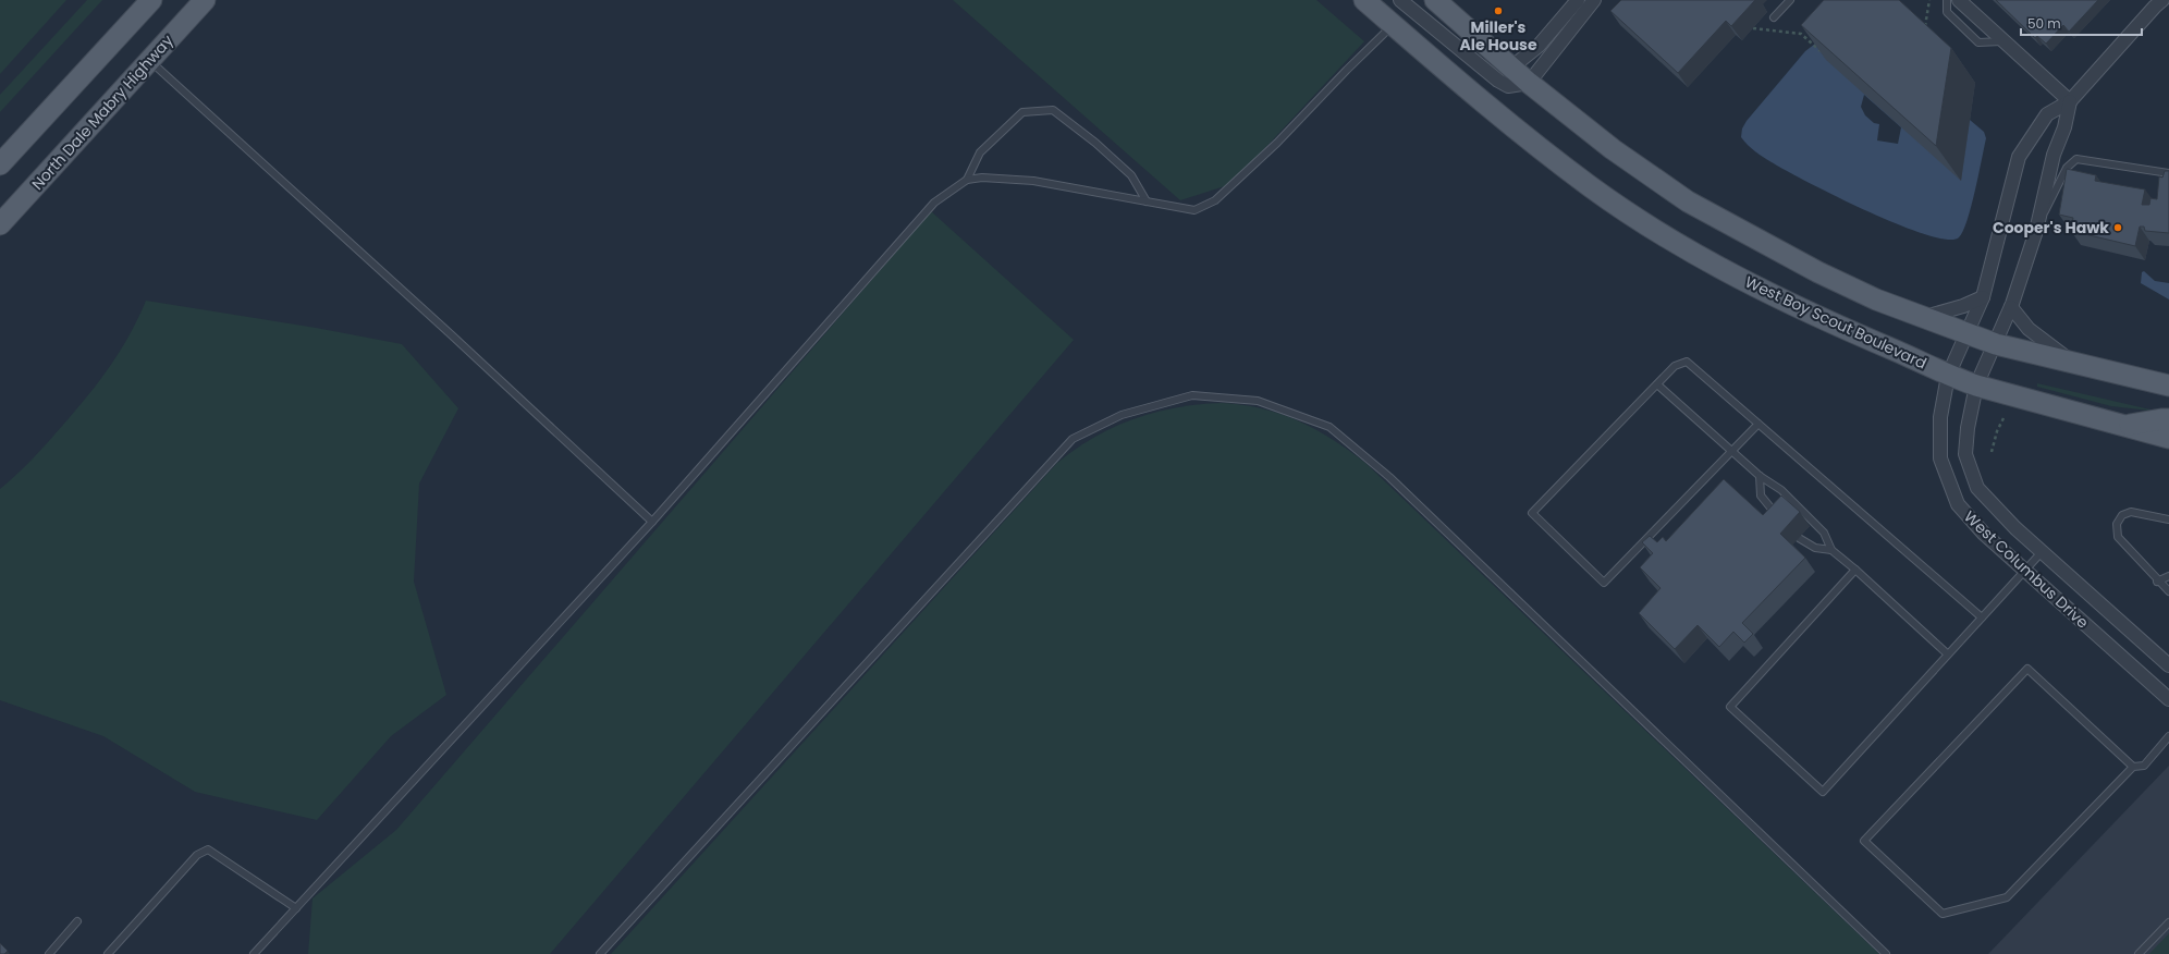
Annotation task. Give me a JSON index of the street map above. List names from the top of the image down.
{
  "streets": {
    "main road": ["North Dale Mabry Highway", "West Boy Scout Boulevard"],
    "street": ["West Columbus Drive"]
  },
  "crossings": [
    ["West Boy Scout Boulevard", "West Columbus Drive"]
  ],
  "places": ["Miller's Ale House", "Cooper's Hawk"],
  "scale_bar": "50 m"
}
